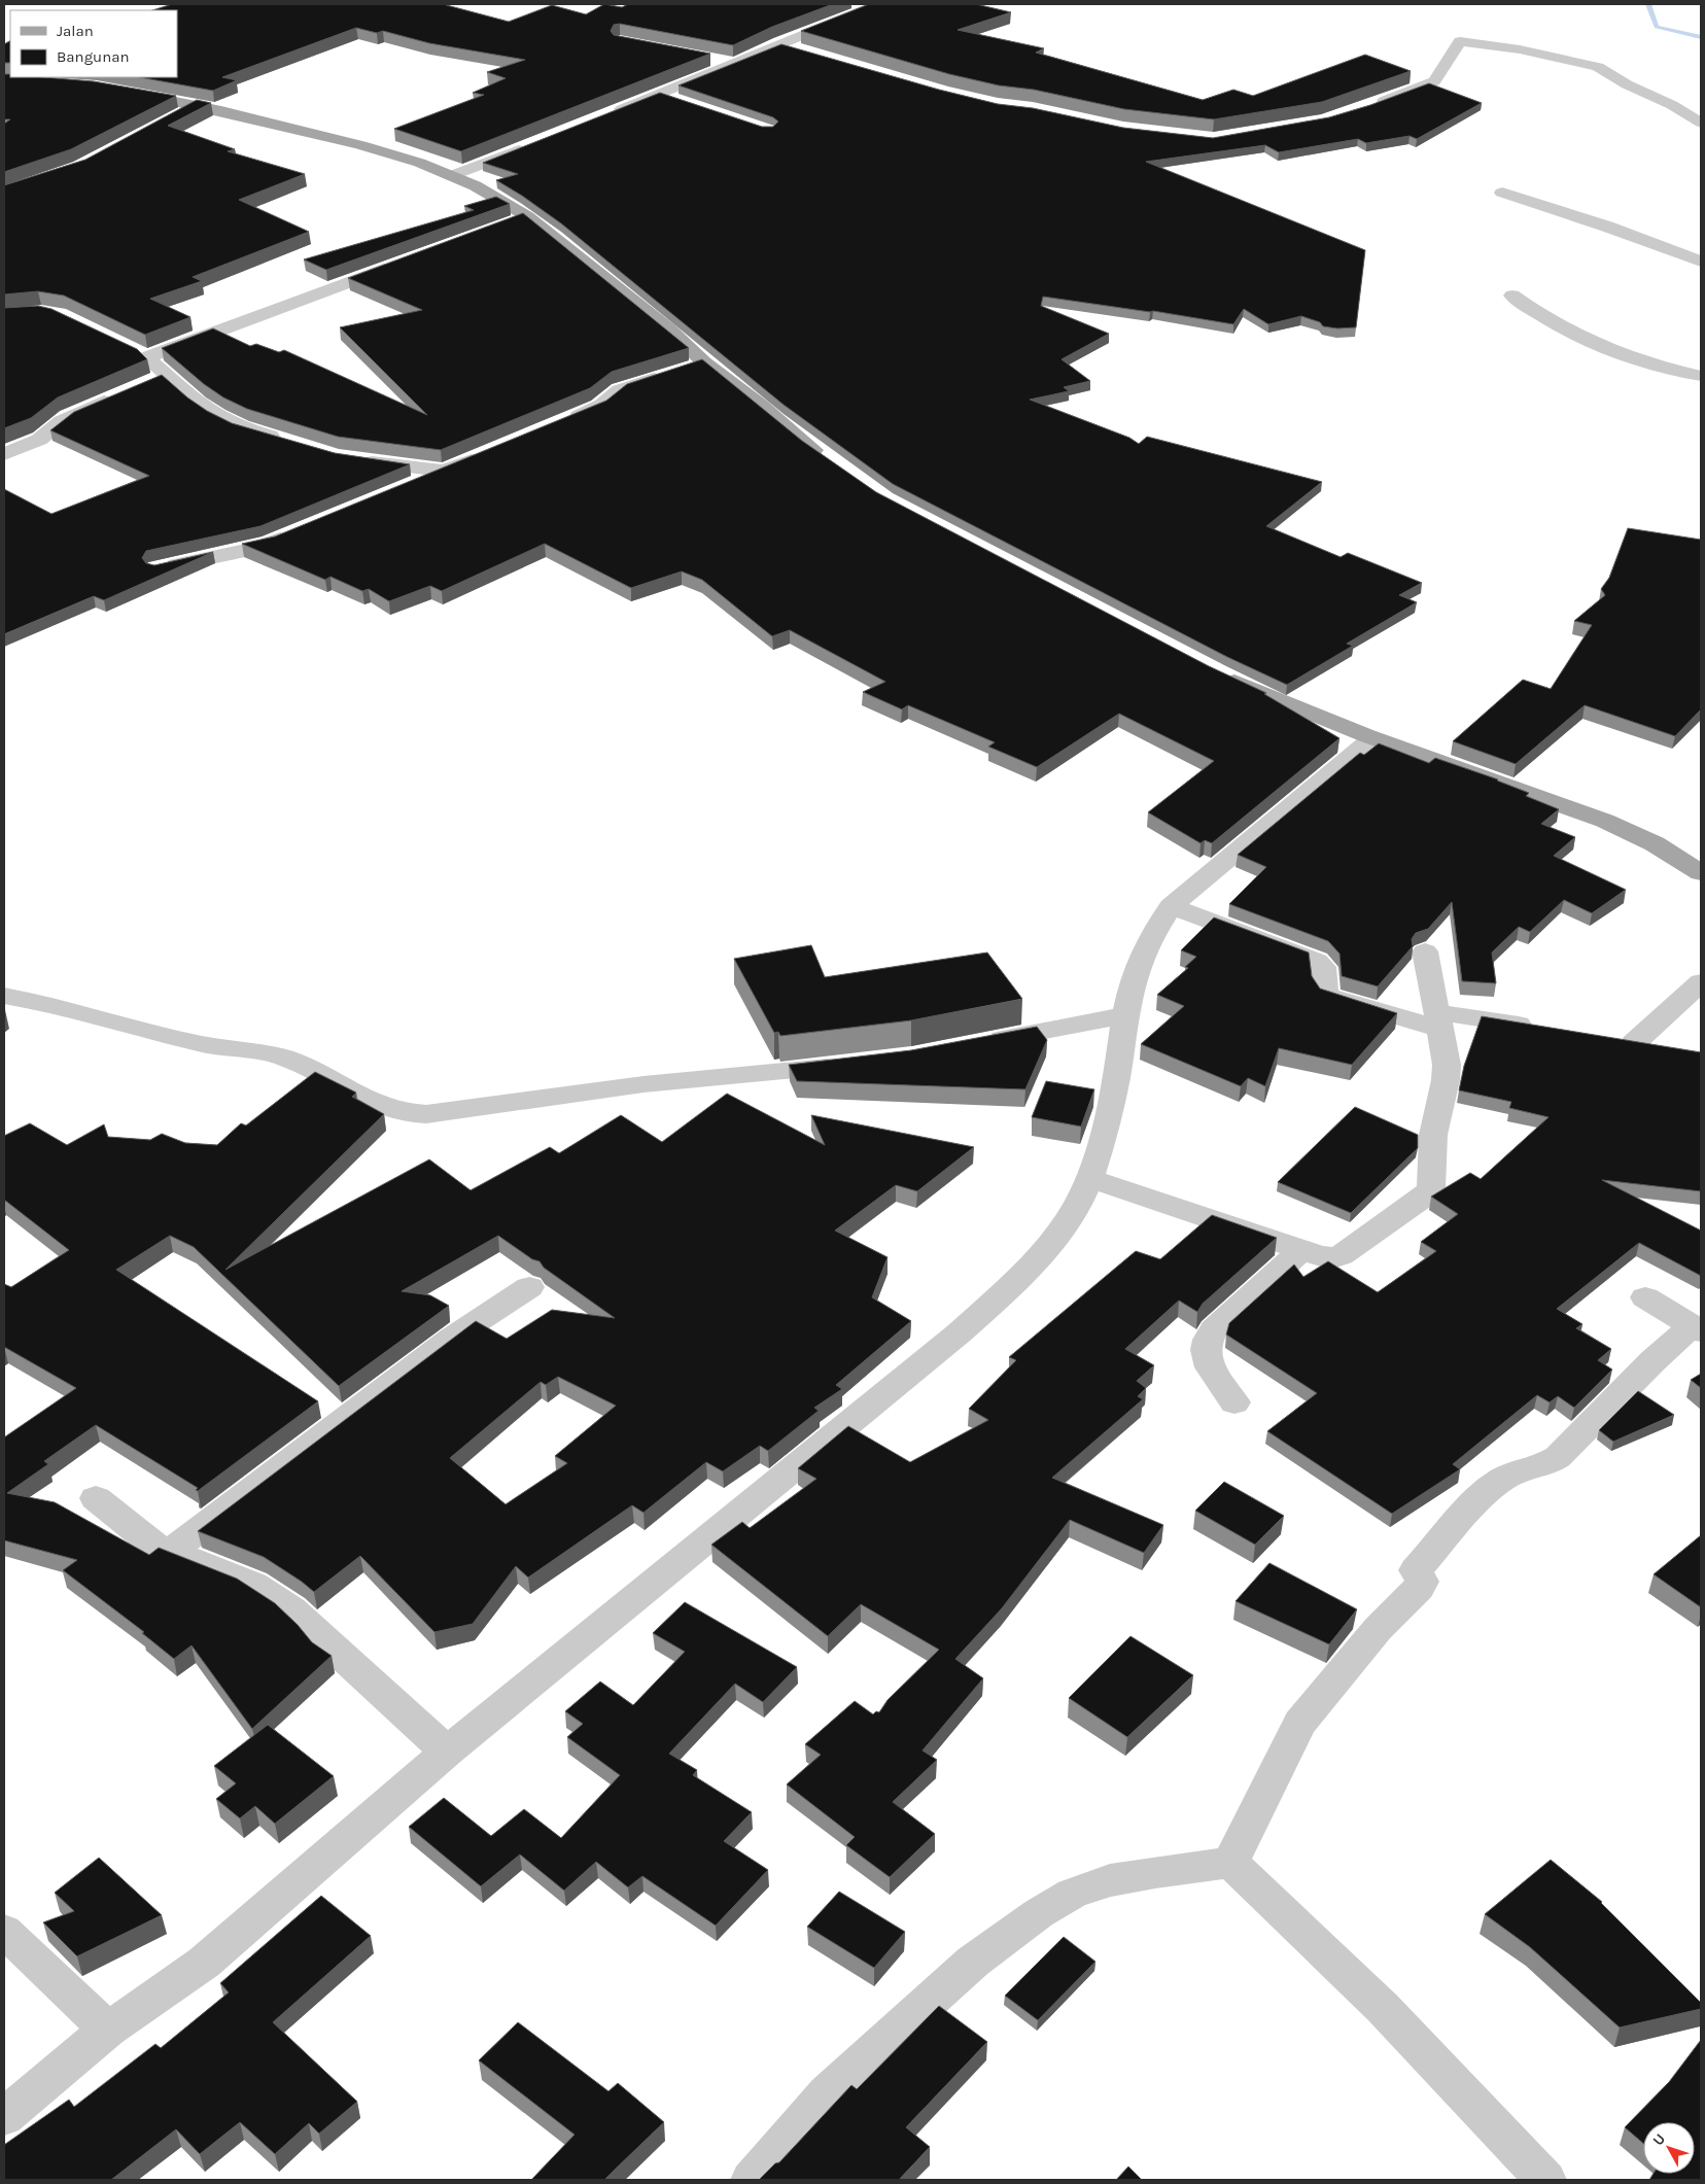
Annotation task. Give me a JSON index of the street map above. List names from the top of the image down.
{
  "legend": ["Jalan", "Bangunan"],
  "north": "top left"
}
